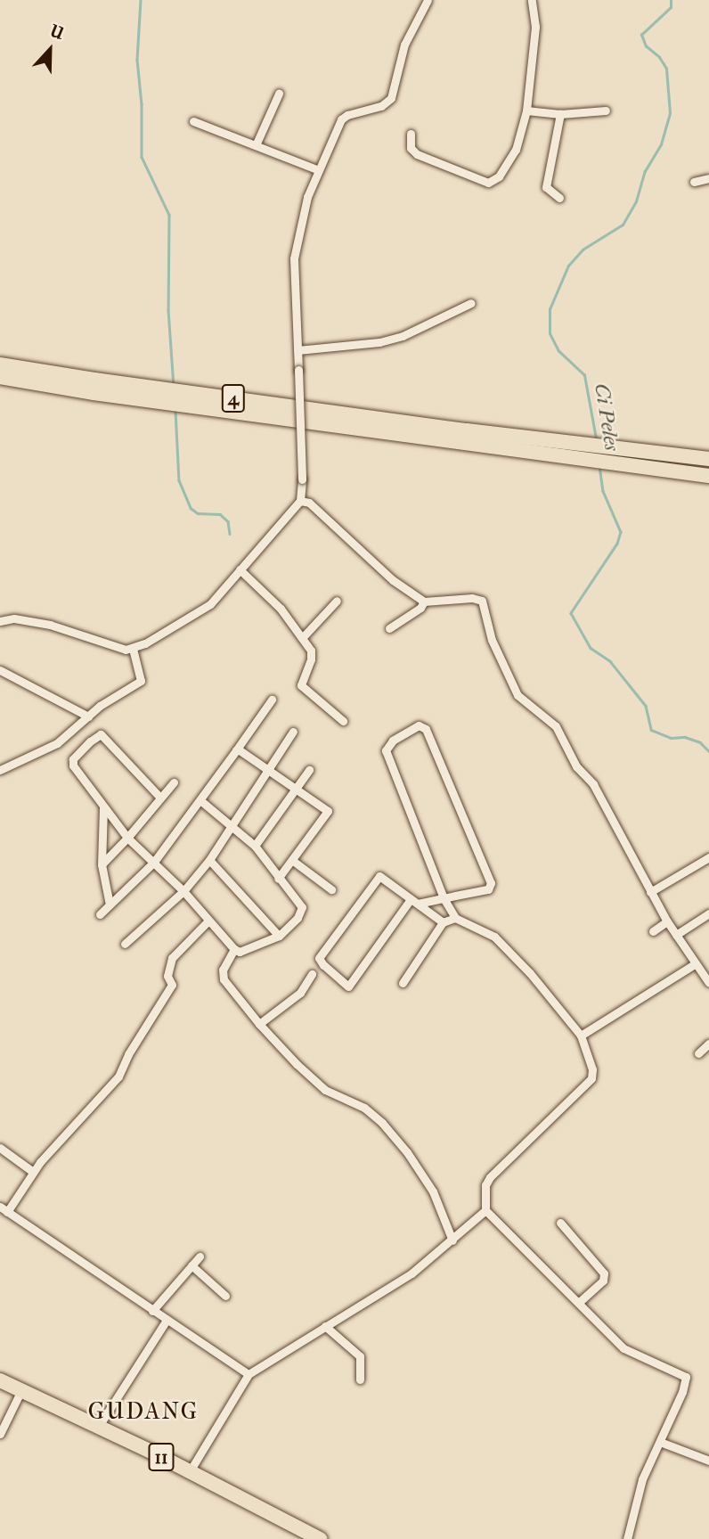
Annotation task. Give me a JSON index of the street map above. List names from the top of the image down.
{
  "streets": {
    "highway": ["4", "11"]
  },
  "districts": ["GUDANG"],
  "water": ["Ci Peles"],
  "north": "top"
}
